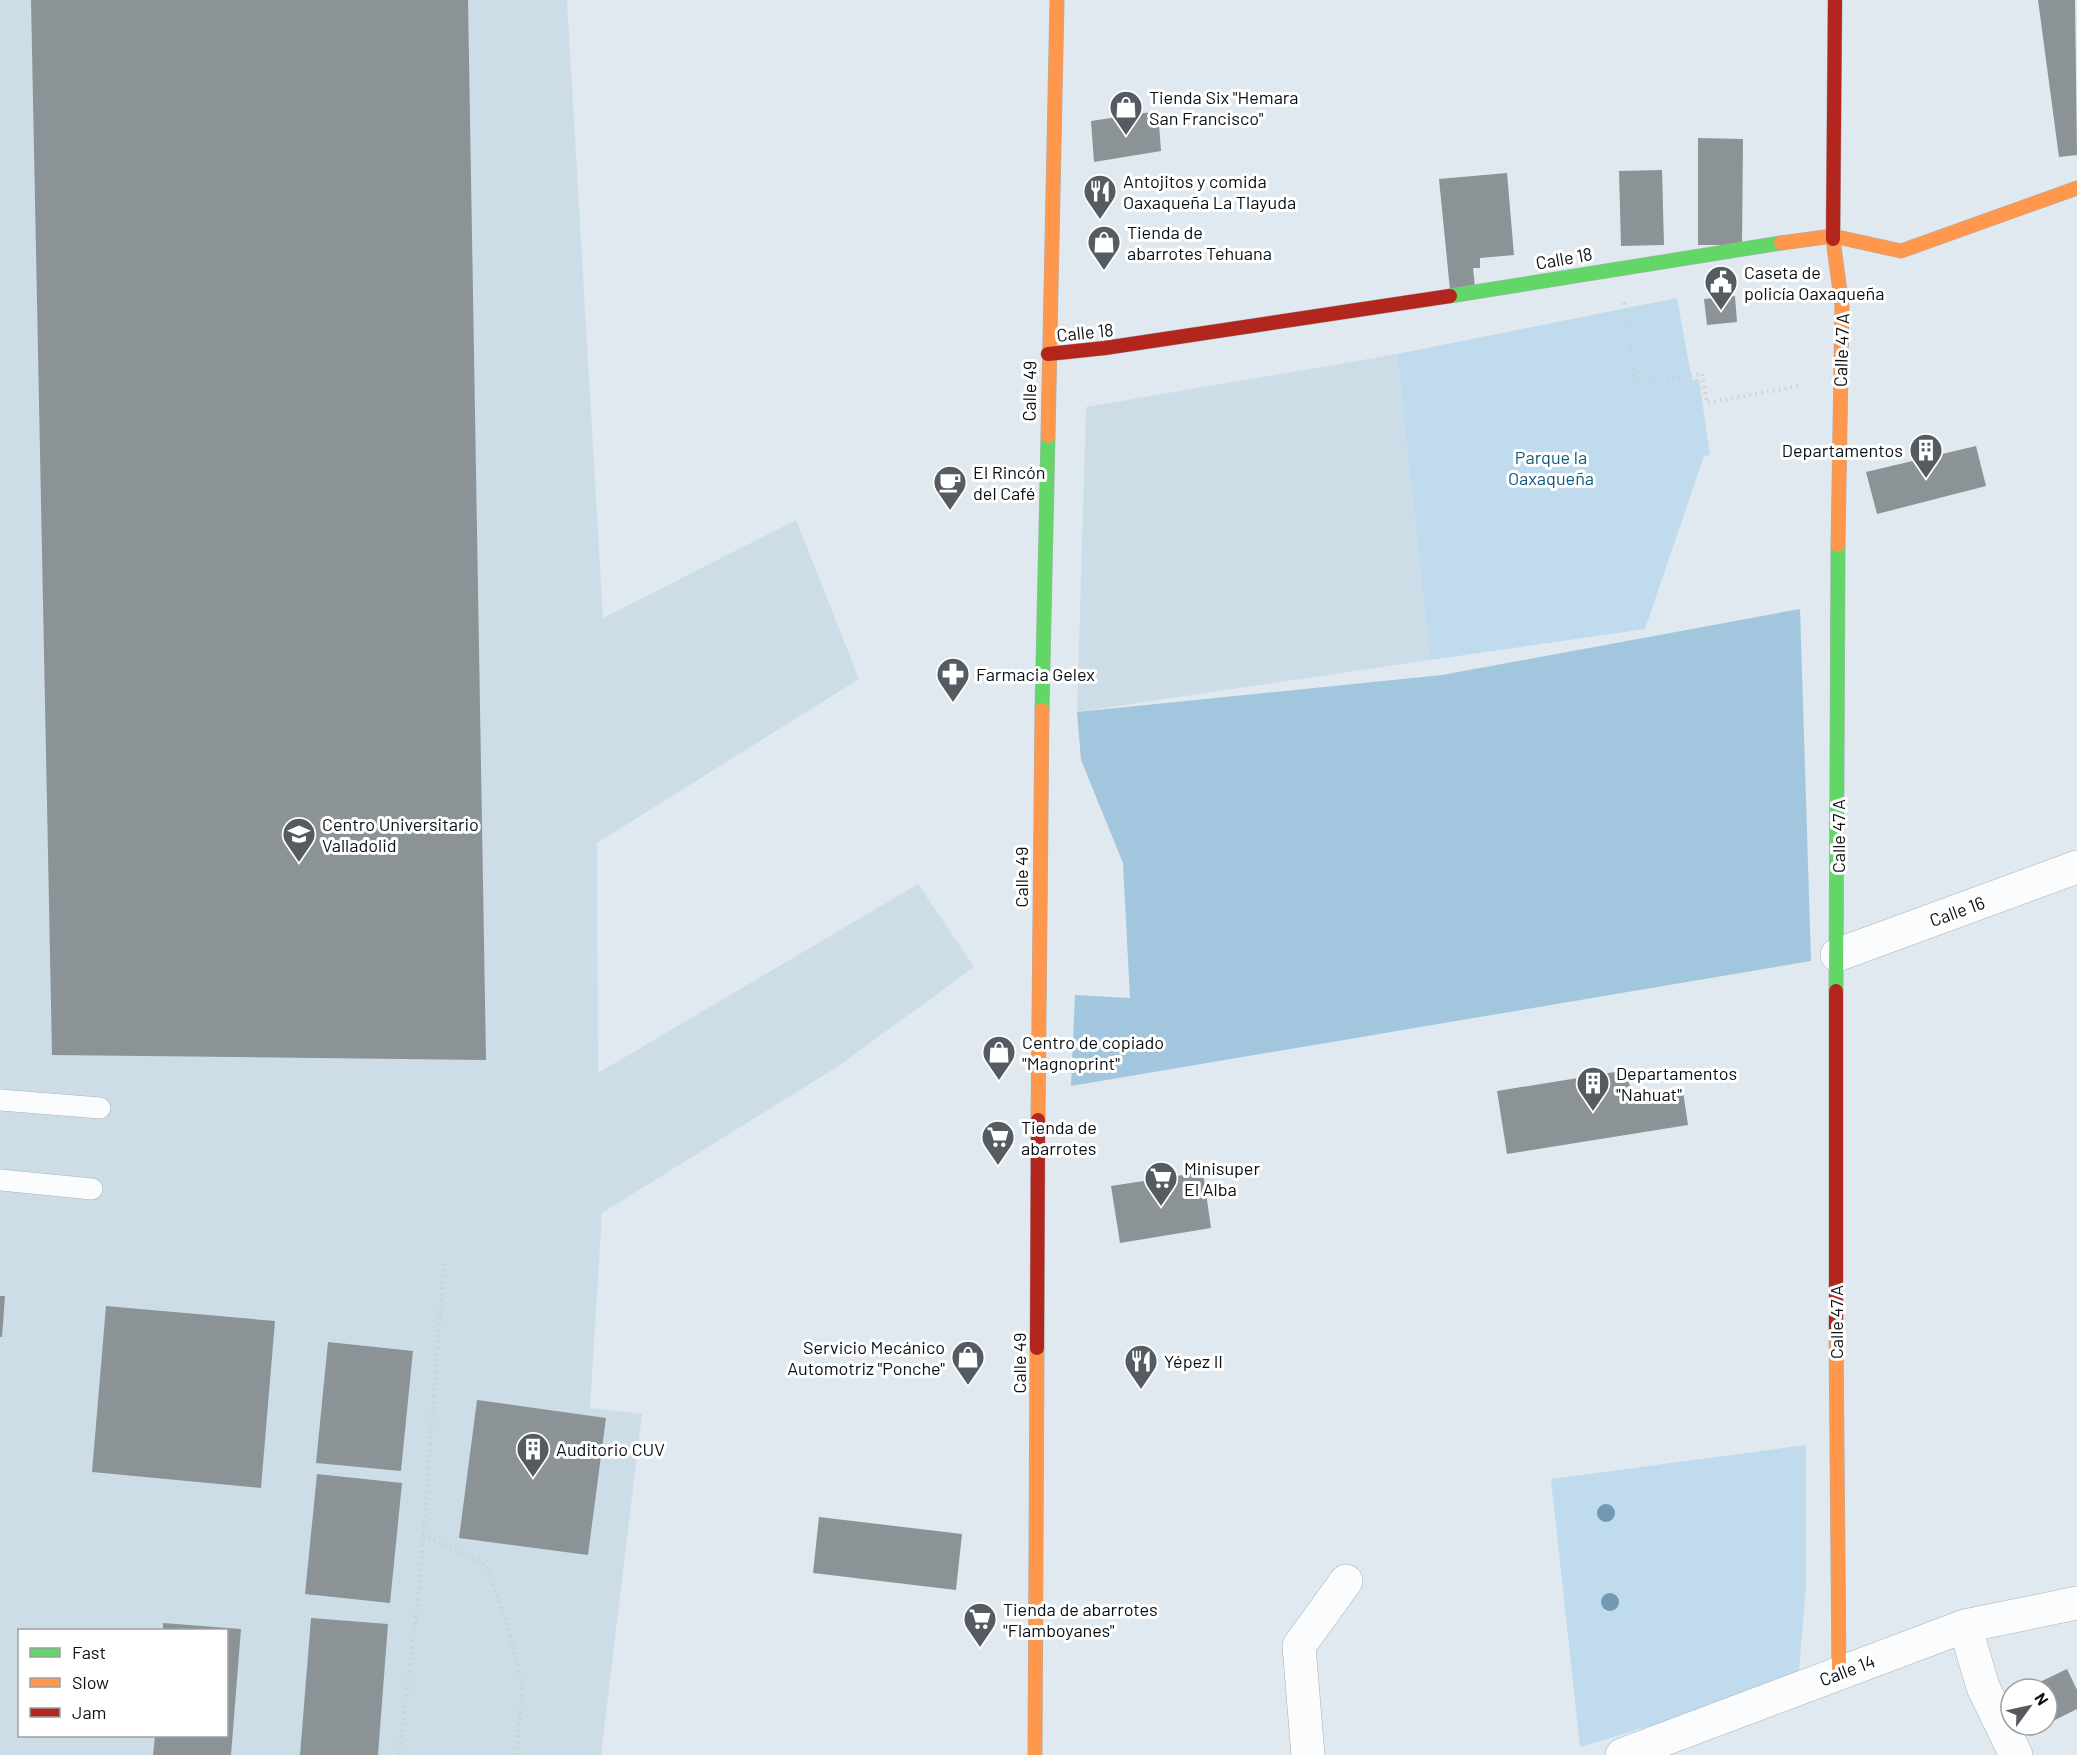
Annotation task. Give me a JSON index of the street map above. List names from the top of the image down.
{
  "streets": {
    "street": [
      "Calle 18",
      "Calle 47 A",
      "Calle 49",
      "Calle 16",
      "Calle 14"
    ]
  },
  "crossings": [
    ["Calle 18", "Calle 47 A"],
    ["Calle 18", "Calle 49"],
    ["Calle 47 A", "Calle 16"],
    ["Calle 47 A", "Calle 14"]
  ],
  "parks": ["Parque la Oaxaqueña"],
  "places": {
    "shop": [
      "Tienda Six \"Hemara San Francisco\"",
      "Tienda de abarrotes Tehuana",
      "Centro de copiado \"Magnoprint\"",
      "Servicio Mecánico Automotriz \"Ponche\""
    ],
    "restaurant": ["Antojitos y comida Oaxaqueña La Tlayuda", "Yépez II"],
    "public building": ["Caseta de policía Oaxaqueña"],
    "building": ["Departamentos", "Departamentos \"Nahuat\"", "Auditorio CUV"],
    "cafe": ["El Rincón del Café"],
    "pharmacy": ["Farmacia Gelex"],
    "school or university": ["Centro Universitario Valladolid"],
    "supermarket": ["Tienda de abarrotes", "Minisuper El Alba", "Tienda de abarrotes \"Flamboyanes\""]
  },
  "legend": ["Fast", "Slow", "Jam"],
  "north": "top right"
}
